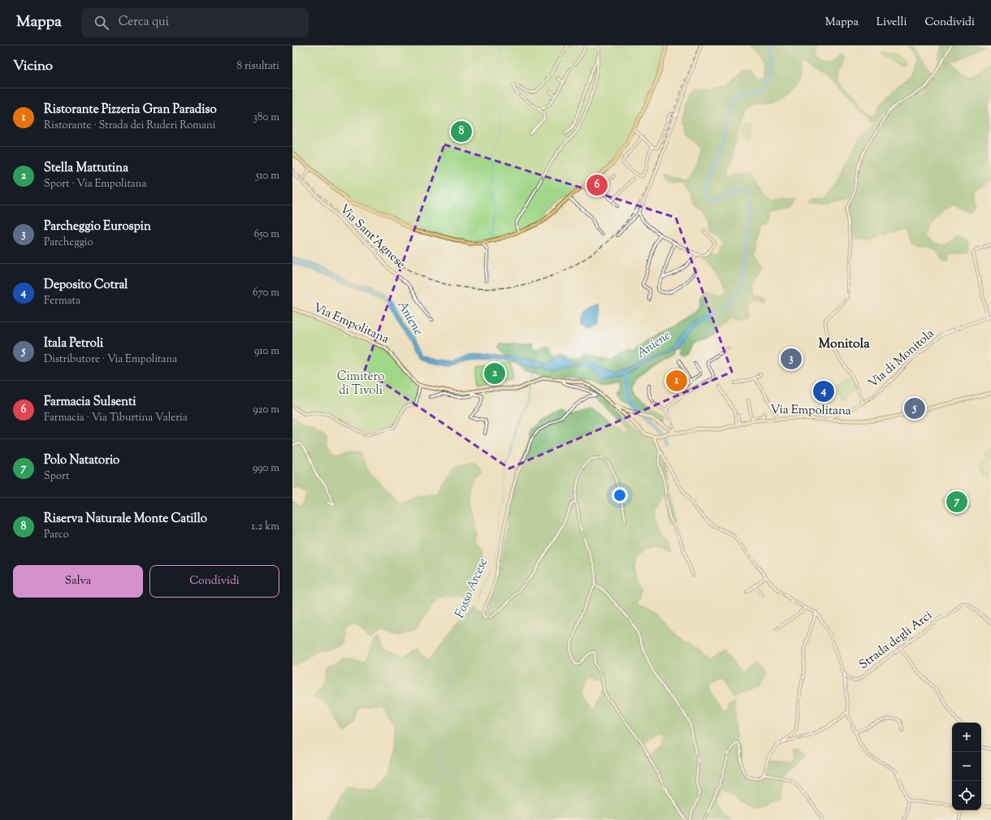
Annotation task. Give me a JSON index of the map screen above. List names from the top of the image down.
{
  "streets": {
    "main road": ["Via Empolitana"],
    "street": ["Via Sant'Agnese", "Via di Monitola", "Strada degli Arci"]
  },
  "crossings": [
    ["Via Empolitana", "Via di Monitola"]
  ],
  "districts": ["Monitola"],
  "water": ["Aniene", "Fosso Arcese"],
  "parks": ["Cimitero di Tivoli"],
  "page": {
    "header": "Mappa",
    "search": "Cerca qui",
    "nav": ["Mappa", "Livelli", "Condividi"],
    "heading": ["Vicino", "8 risultati"],
    "list": [
      {
        "mark": "1",
        "name": "Ristorante Pizzeria Gran Paradiso",
        "note": "Ristorante · Strada dei Ruderi Romani",
        "value": "380 m"
      },
      {
        "mark": "2",
        "name": "Stella Mattutina",
        "note": "Sport · Via Empolitana",
        "value": "510 m"
      },
      {
        "mark": "3",
        "name": "Parcheggio Eurospin",
        "note": "Parcheggio",
        "value": "650 m"
      },
      {
        "mark": "4",
        "name": "Deposito Cotral",
        "note": "Fermata",
        "value": "670 m"
      },
      {
        "mark": "5",
        "name": "Itala Petroli",
        "note": "Distributore · Via Empolitana",
        "value": "910 m"
      },
      {
        "mark": "6",
        "name": "Farmacia Sulsenti",
        "note": "Farmacia · Via Tiburtina Valeria",
        "value": "920 m"
      },
      {
        "mark": "7",
        "name": "Polo Natatorio",
        "note": "Sport",
        "value": "990 m"
      },
      {
        "mark": "8",
        "name": "Riserva Naturale Monte Catillo",
        "note": "Parco",
        "value": "1.2 km"
      }
    ],
    "pins": [
      "8",
      "6",
      "3",
      "2",
      "1",
      "4",
      "5",
      "7"
    ],
    "buttons": ["Salva", "Condividi"],
    "map_buttons": ["+", "−"]
  }
}
